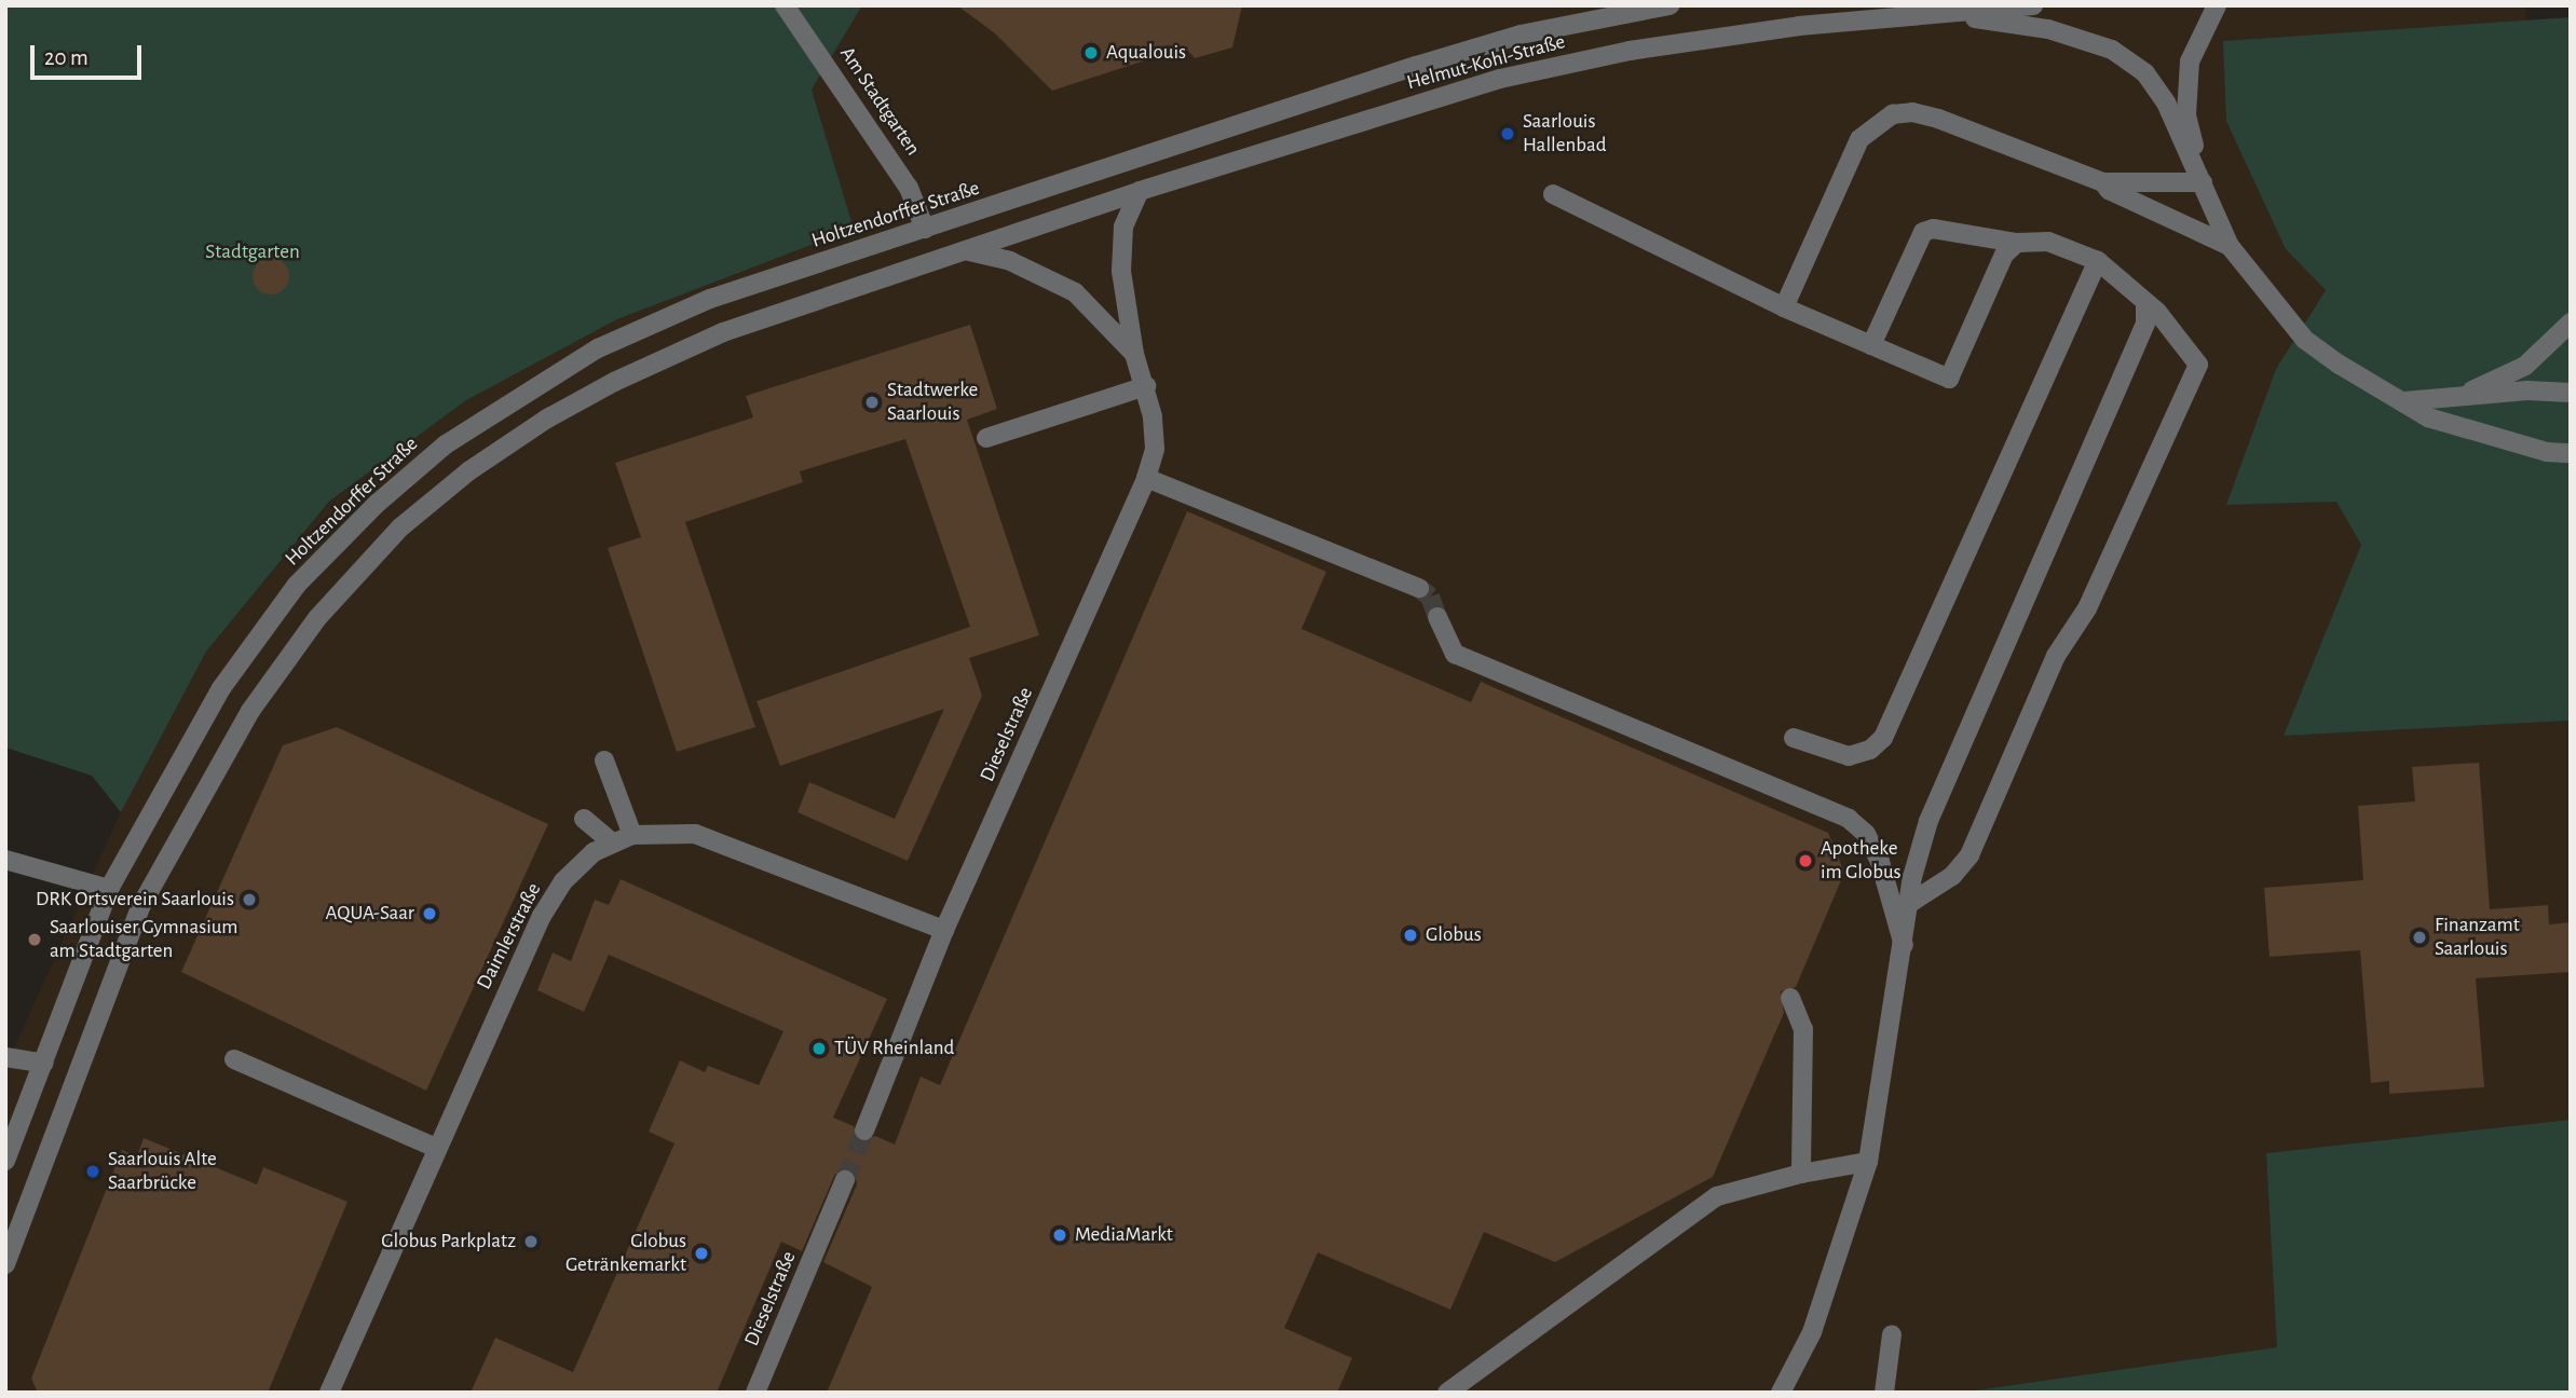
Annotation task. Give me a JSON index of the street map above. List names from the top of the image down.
{
  "streets": {
    "street": [
      "Helmut-Kohl-Straße",
      "Am Stadtgarten",
      "Holtzendorffer Straße",
      "Dieselstraße",
      "Daimlerstraße"
    ]
  },
  "crossings": [
    ["Helmut-Kohl-Straße", "Holtzendorffer Straße"],
    ["Helmut-Kohl-Straße", "Dieselstraße"],
    ["Am Stadtgarten", "Holtzendorffer Straße"],
    ["Dieselstraße", "Daimlerstraße"]
  ],
  "parks": ["Stadtgarten"],
  "places": [
    "Aqualouis",
    "Saarlouis Hallenbad",
    "Stadtwerke Saarlouis",
    "Apotheke im Globus",
    "DRK Ortsverein Saarlouis",
    "AQUA-Saar",
    "Globus",
    "Finanzamt Saarlouis",
    "Saarlouiser Gymnasium am Stadtgarten",
    "TÜV Rheinland",
    "Saarlouis Alte Saarbrücke",
    "MediaMarkt",
    "Globus Parkplatz",
    "Globus Getränkemarkt"
  ],
  "scale_bar": "20 m"
}
